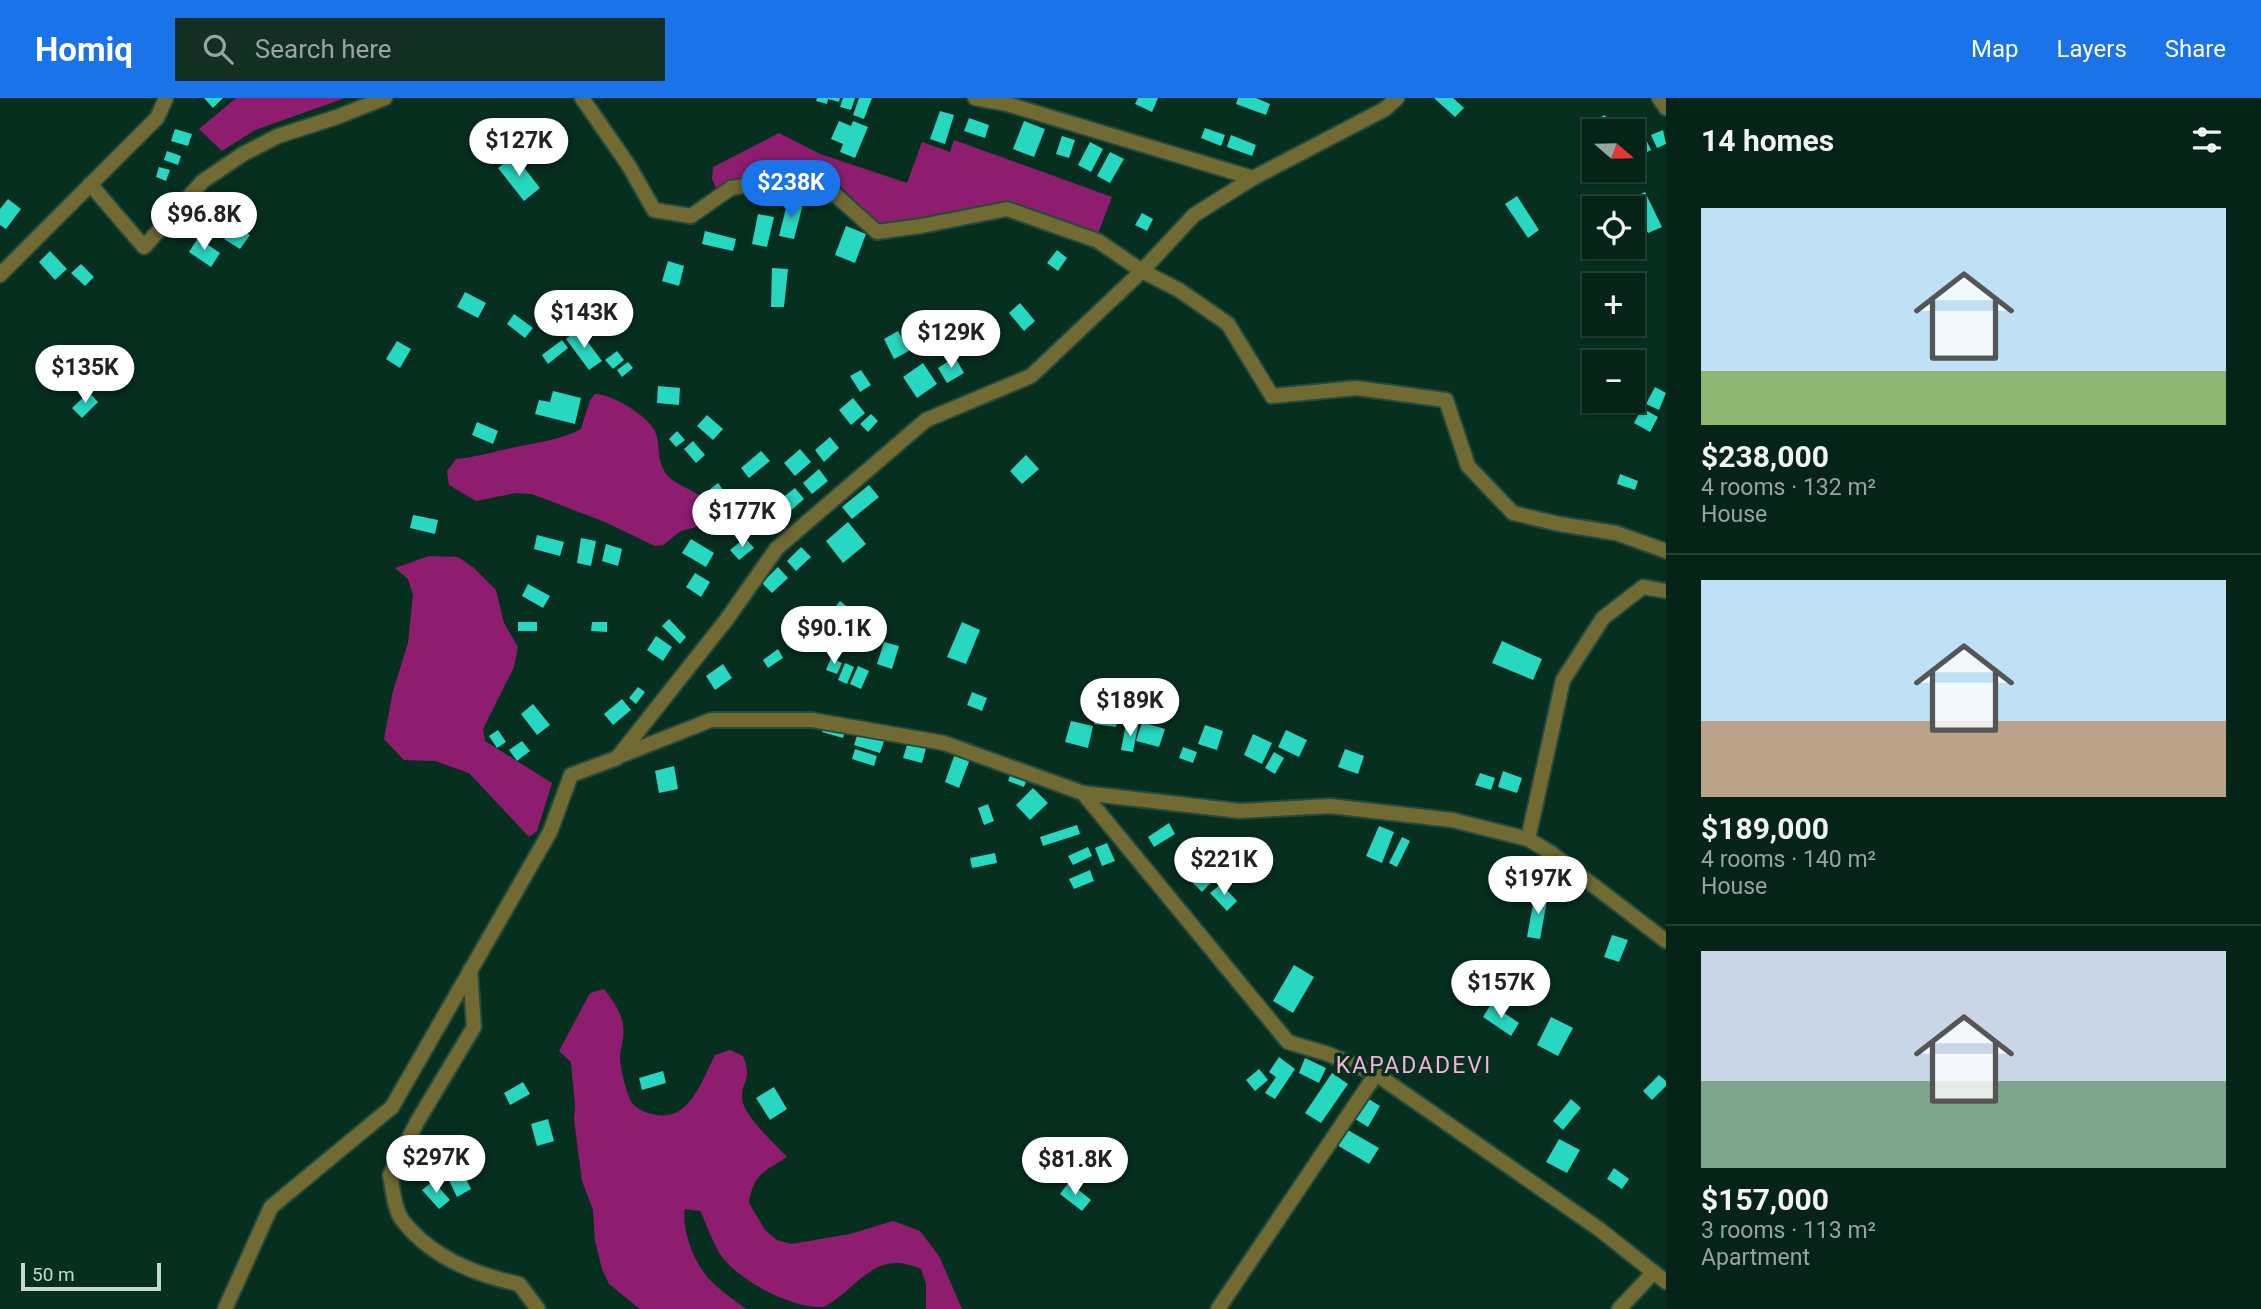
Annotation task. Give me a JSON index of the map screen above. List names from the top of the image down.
{
  "districts": ["KAPADADEVI"],
  "scale_bar": "50 m",
  "north": "right",
  "page": {
    "header": "Homiq",
    "search": "Search here",
    "nav": ["Map", "Layers", "Share"],
    "heading": "14 homes",
    "price": [
      "$127K",
      "$238K",
      "$96.8K",
      "$143K",
      "$129K",
      "$135K",
      "$177K",
      "$90.1K",
      "$189K",
      "$221K",
      "$197K",
      "$157K",
      "$297K",
      "$81.8K"
    ],
    "map_buttons": ["+", "−"],
    "list": [
      {
        "name": "$238,000",
        "note": "4 rooms · 132 m² · House"
      },
      {
        "name": "$189,000",
        "note": "4 rooms · 140 m² · House"
      },
      {
        "name": "$157,000",
        "note": "3 rooms · 113 m² · Apartment"
      }
    ],
    "scale": "50 m"
  }
}
